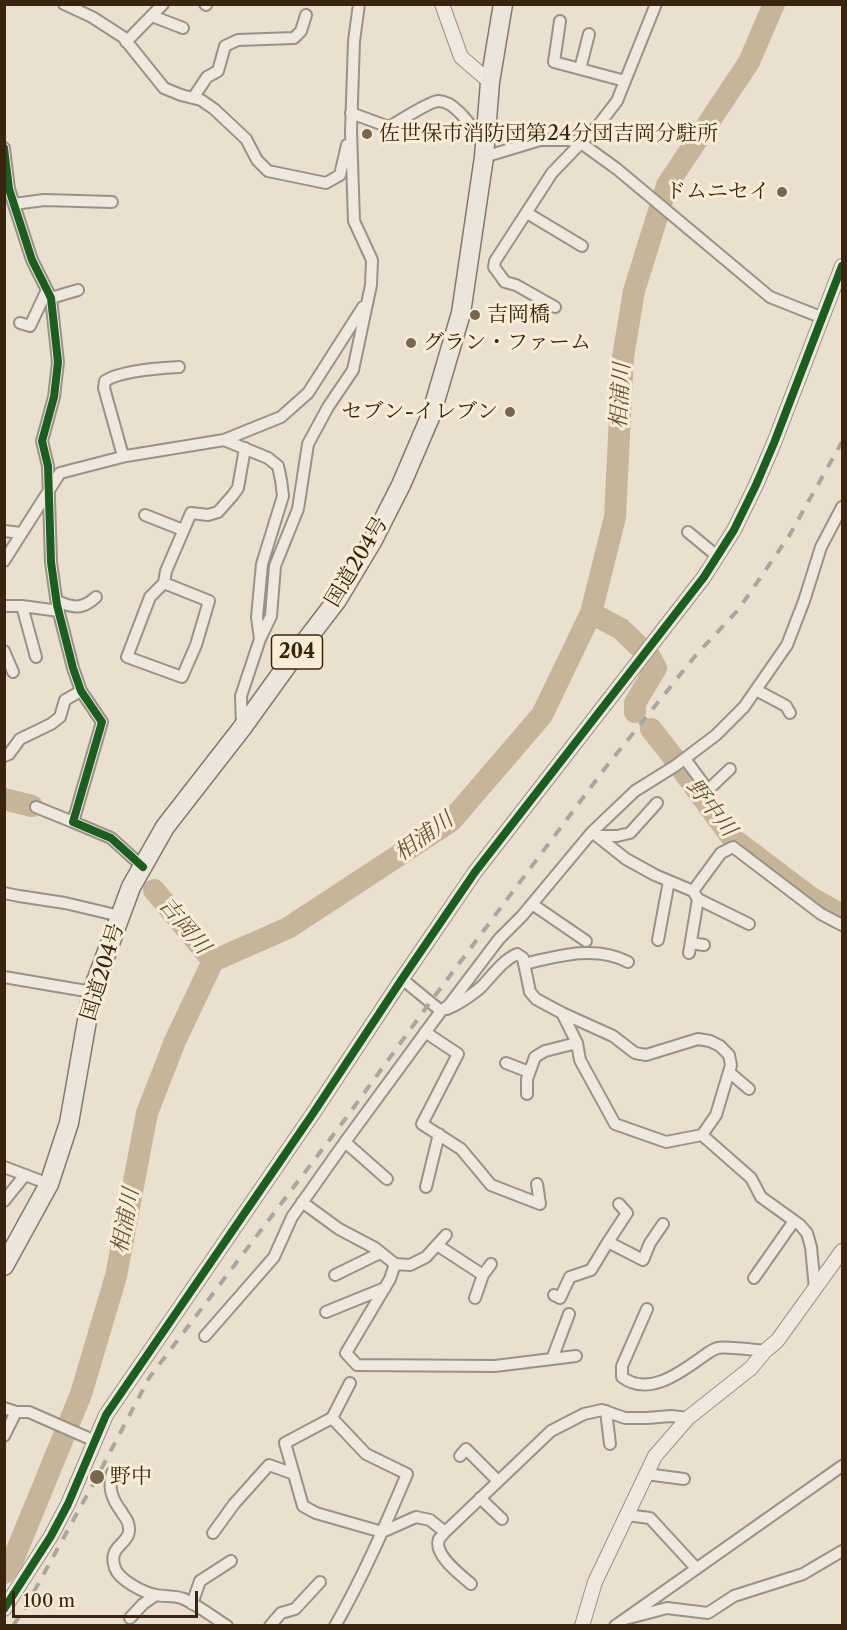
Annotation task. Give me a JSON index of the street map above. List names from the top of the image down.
{
  "streets": {
    "highway": ["国道204号", "204"]
  },
  "water": ["相浦川", "野中川", "吉岡川"],
  "places": [
    "佐世保市消防団第24分団吉岡分駐所",
    "ドムニセイ",
    "吉岡橋",
    "グラン・ファーム",
    "セブン-イレブン",
    "野中"
  ],
  "scale_bar": "100 m"
}
